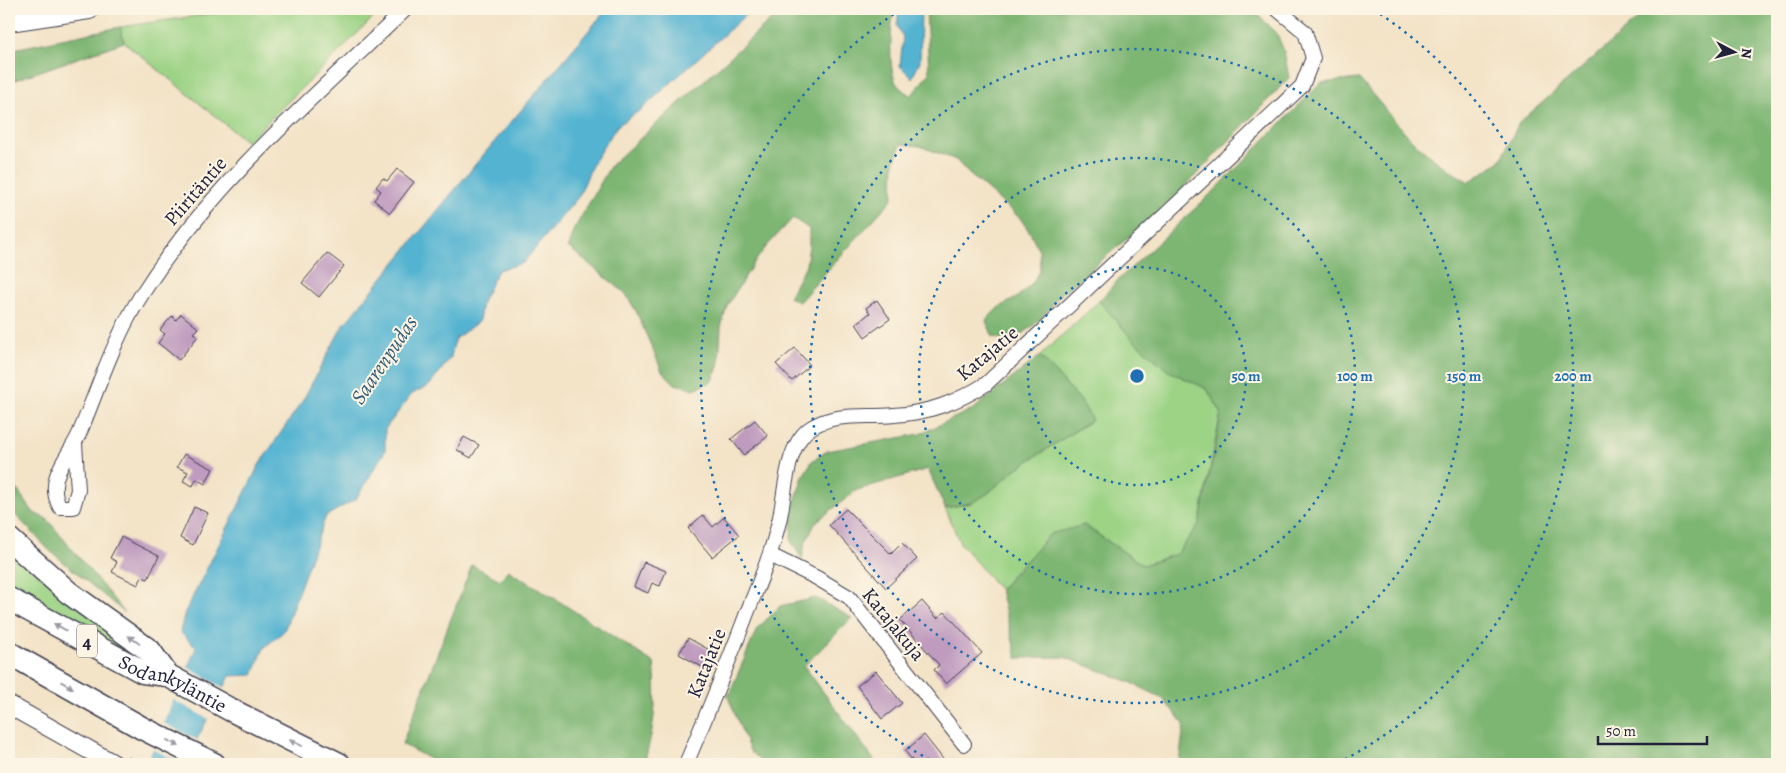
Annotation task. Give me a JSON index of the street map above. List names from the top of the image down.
{
  "streets": {
    "highway": ["4", "Sodankyläntie"],
    "street": ["Piiritäntie", "Katajatie", "Katajakuja"]
  },
  "crossings": [
    ["Katajatie", "Katajakuja"]
  ],
  "water": ["Saarenpudas"],
  "scale_bar": "50 m",
  "north": "right",
  "rings": [
    "50 m",
    "100 m",
    "150 m",
    "200 m"
  ]
}
